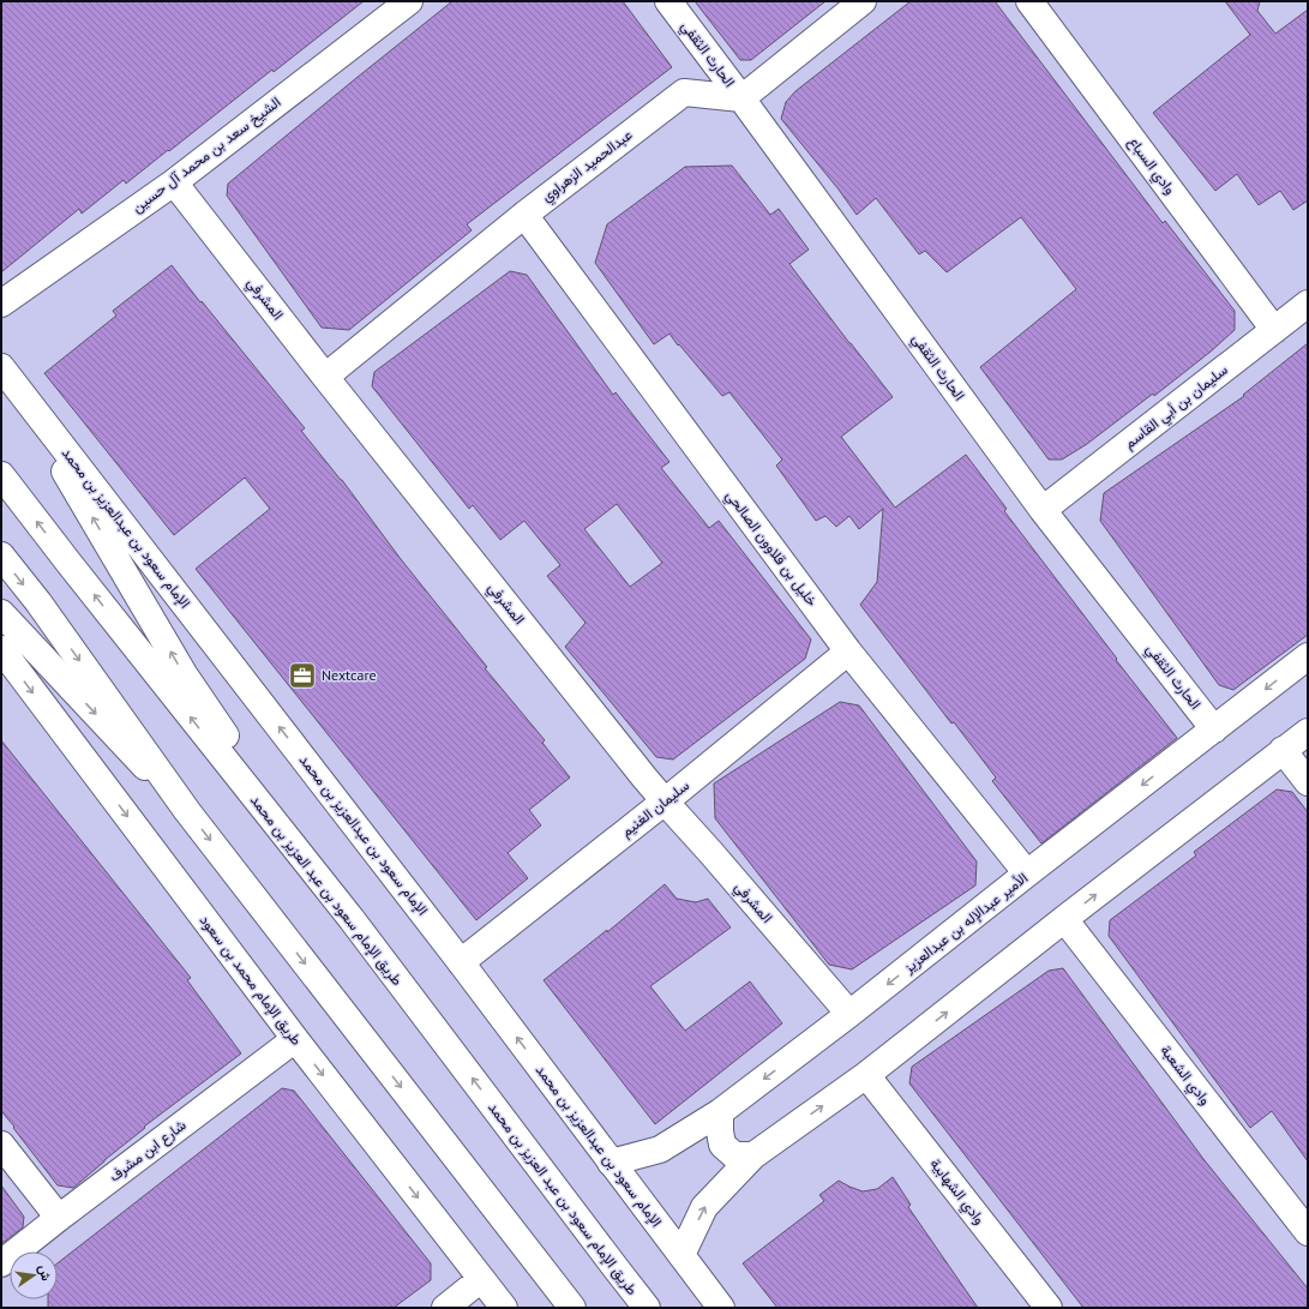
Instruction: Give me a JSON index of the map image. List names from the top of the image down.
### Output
{
  "streets": {
    "street": [
      "الحارث الثقفي",
      "الشيخ سعد بن محمد آل حسين",
      "عبدالحميد الزهراوي",
      "وادي السباع",
      "المشرفي",
      "سليمان بن أبي القاسم",
      "الإمام سعود بن عبدالعزيز بن محمد",
      "خليل بن قلاوون الصالحي",
      "سليمان الغنيم",
      "طريق الإمام سعود بن عبد العزيز بن محمد",
      "الأمير عبدالإله بن عبدالعزيز",
      "طريق الإمام محمد بن سعود",
      "وادي الشعبة",
      "شارع ابن مشرف",
      "وادي الشهابية"
    ]
  },
  "crossings": [
    ["الحارث الثقفي", "عبدالحميد الزهراوي"],
    ["الحارث الثقفي", "سليمان بن أبي القاسم"],
    ["الحارث الثقفي", "الأمير عبدالإله بن عبدالعزيز"],
    ["الشيخ سعد بن محمد آل حسين", "المشرفي"],
    ["عبدالحميد الزهراوي", "المشرفي"],
    ["عبدالحميد الزهراوي", "خليل بن قلاوون الصالحي"],
    ["وادي السباع", "سليمان بن أبي القاسم"],
    ["المشرفي", "سليمان الغنيم"],
    ["المشرفي", "الأمير عبدالإله بن عبدالعزيز"],
    ["الإمام سعود بن عبدالعزيز بن محمد", "سليمان الغنيم"],
    ["الإمام سعود بن عبدالعزيز بن محمد", "الأمير عبدالإله بن عبدالعزيز"],
    ["خليل بن قلاوون الصالحي", "سليمان الغنيم"],
    ["خليل بن قلاوون الصالحي", "الأمير عبدالإله بن عبدالعزيز"],
    ["طريق الإمام محمد بن سعود", "شارع ابن مشرف"]
  ],
  "places": {
    "office": ["Nextcare"]
  },
  "north": "right"
}
